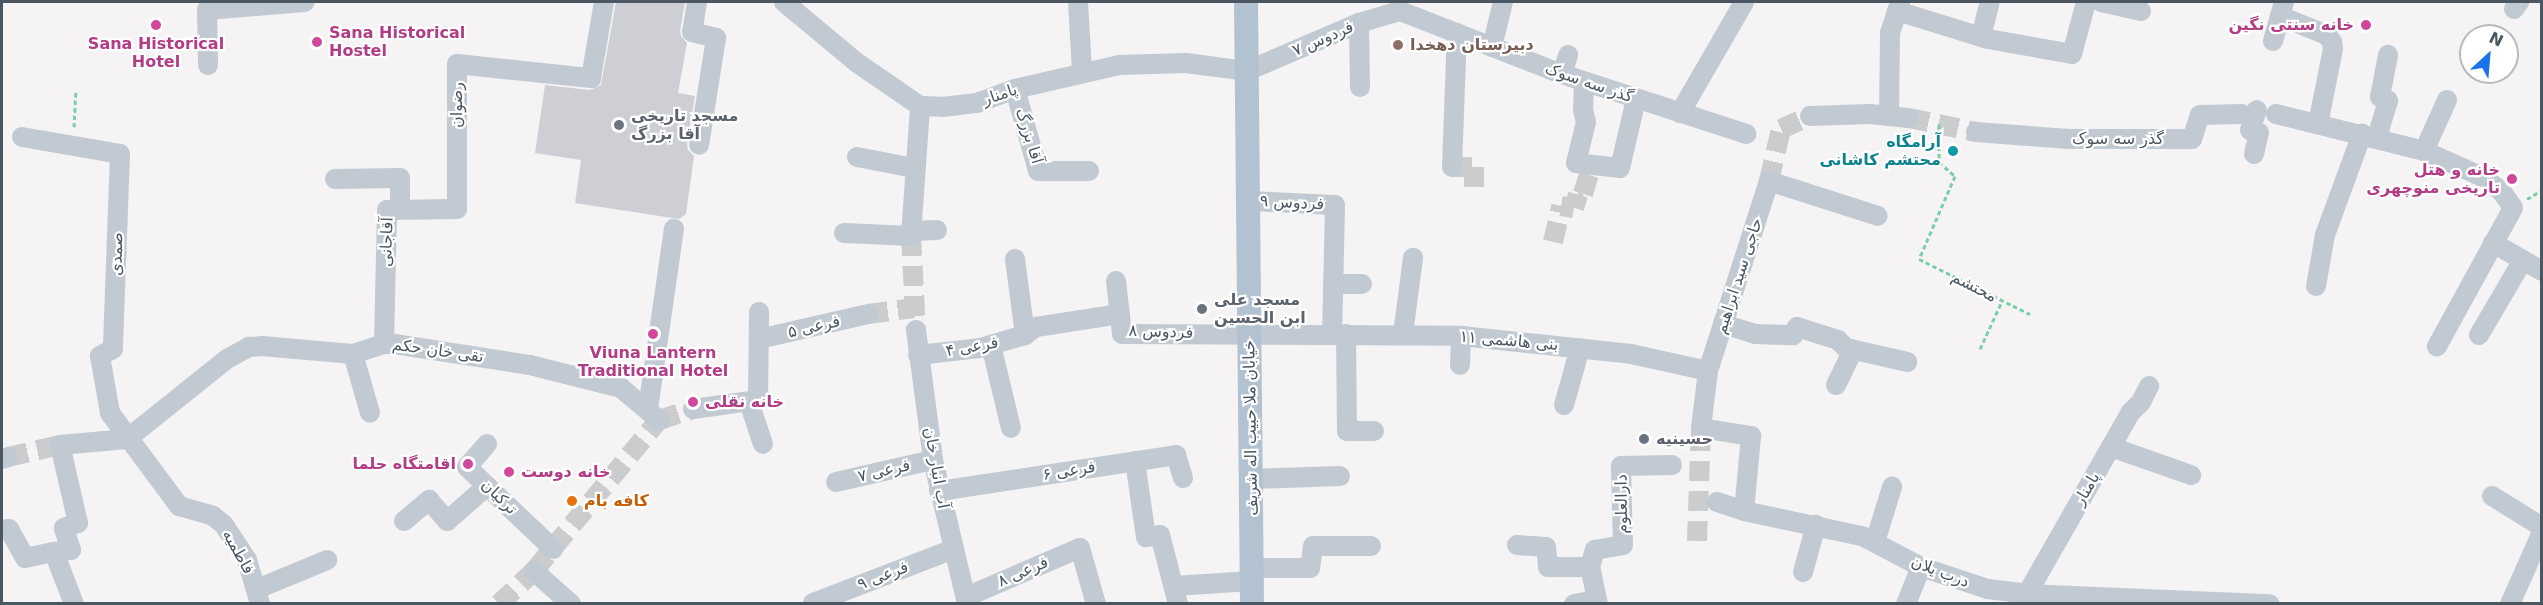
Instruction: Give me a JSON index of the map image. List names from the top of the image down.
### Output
{
  "streets": {
    "main road": ["خیابان ملا حبیب اله شریف"],
    "street": [
      "فردوس ۷",
      "گذر سه سوک",
      "پامنار",
      "رضوان",
      "آقا بزرگ",
      "فردوس ۹",
      "آقاجانی",
      "صمدی",
      "حاجی سید ابراهیم",
      "فرعی ۵",
      "فردوس ۸",
      "بنی هاشمی ۱۱",
      "فرعی ۴",
      "تقی خان حکم",
      "آب انبار خان",
      "فرعی ۷",
      "فرعی ۶",
      "ترکیان",
      "دارالعلوم",
      "فاطمیه",
      "فرعی ۸",
      "درب یلان",
      "فرعی ۹"
    ],
    "path": ["محتشم"]
  },
  "crossings": [
    ["فردوس ۷", "گذر سه سوک"],
    ["فردوس ۷", "پامنار"],
    ["فردوس ۷", "خیابان ملا حبیب اله شریف"],
    ["پامنار", "آقا بزرگ"],
    ["پامنار", "خیابان ملا حبیب اله شریف"],
    ["پامنار", "درب یلان"],
    ["رضوان", "آقاجانی"],
    ["فردوس ۹", "خیابان ملا حبیب اله شریف"],
    ["آقاجانی", "تقی خان حکم"],
    ["صمدی", "تقی خان حکم"],
    ["صمدی", "فاطمیه"],
    ["حاجی سید ابراهیم", "بنی هاشمی ۱۱"],
    ["فردوس ۸", "بنی هاشمی ۱۱"],
    ["فردوس ۸", "فرعی ۴"],
    ["فردوس ۸", "خیابان ملا حبیب اله شریف"],
    ["بنی هاشمی ۱۱", "خیابان ملا حبیب اله شریف"],
    ["فرعی ۴", "آب انبار خان"],
    ["تقی خان حکم", "فاطمیه"],
    ["آب انبار خان", "فرعی ۷"],
    ["آب انبار خان", "فرعی ۶"],
    ["آب انبار خان", "فرعی ۸"],
    ["آب انبار خان", "فرعی ۹"]
  ],
  "places": [
    "Sana Historical Hotel",
    "خانه سنتی نگین",
    "Sana Historical Hostel",
    "دبیرستان دهخدا",
    "مسجد تاریخی آقا بزرگ",
    "آرامگاه محتشم کاشانی",
    "خانه و هتل تاریخی منوچهری",
    "مسجد علی ابن الحسین",
    "Viuna Lantern Traditional Hotel",
    "خانه نقلی",
    "حسینیه",
    "اقامتگاه حلما",
    "خانه دوست",
    "کافه بام"
  ],
  "north": "top right"
}
